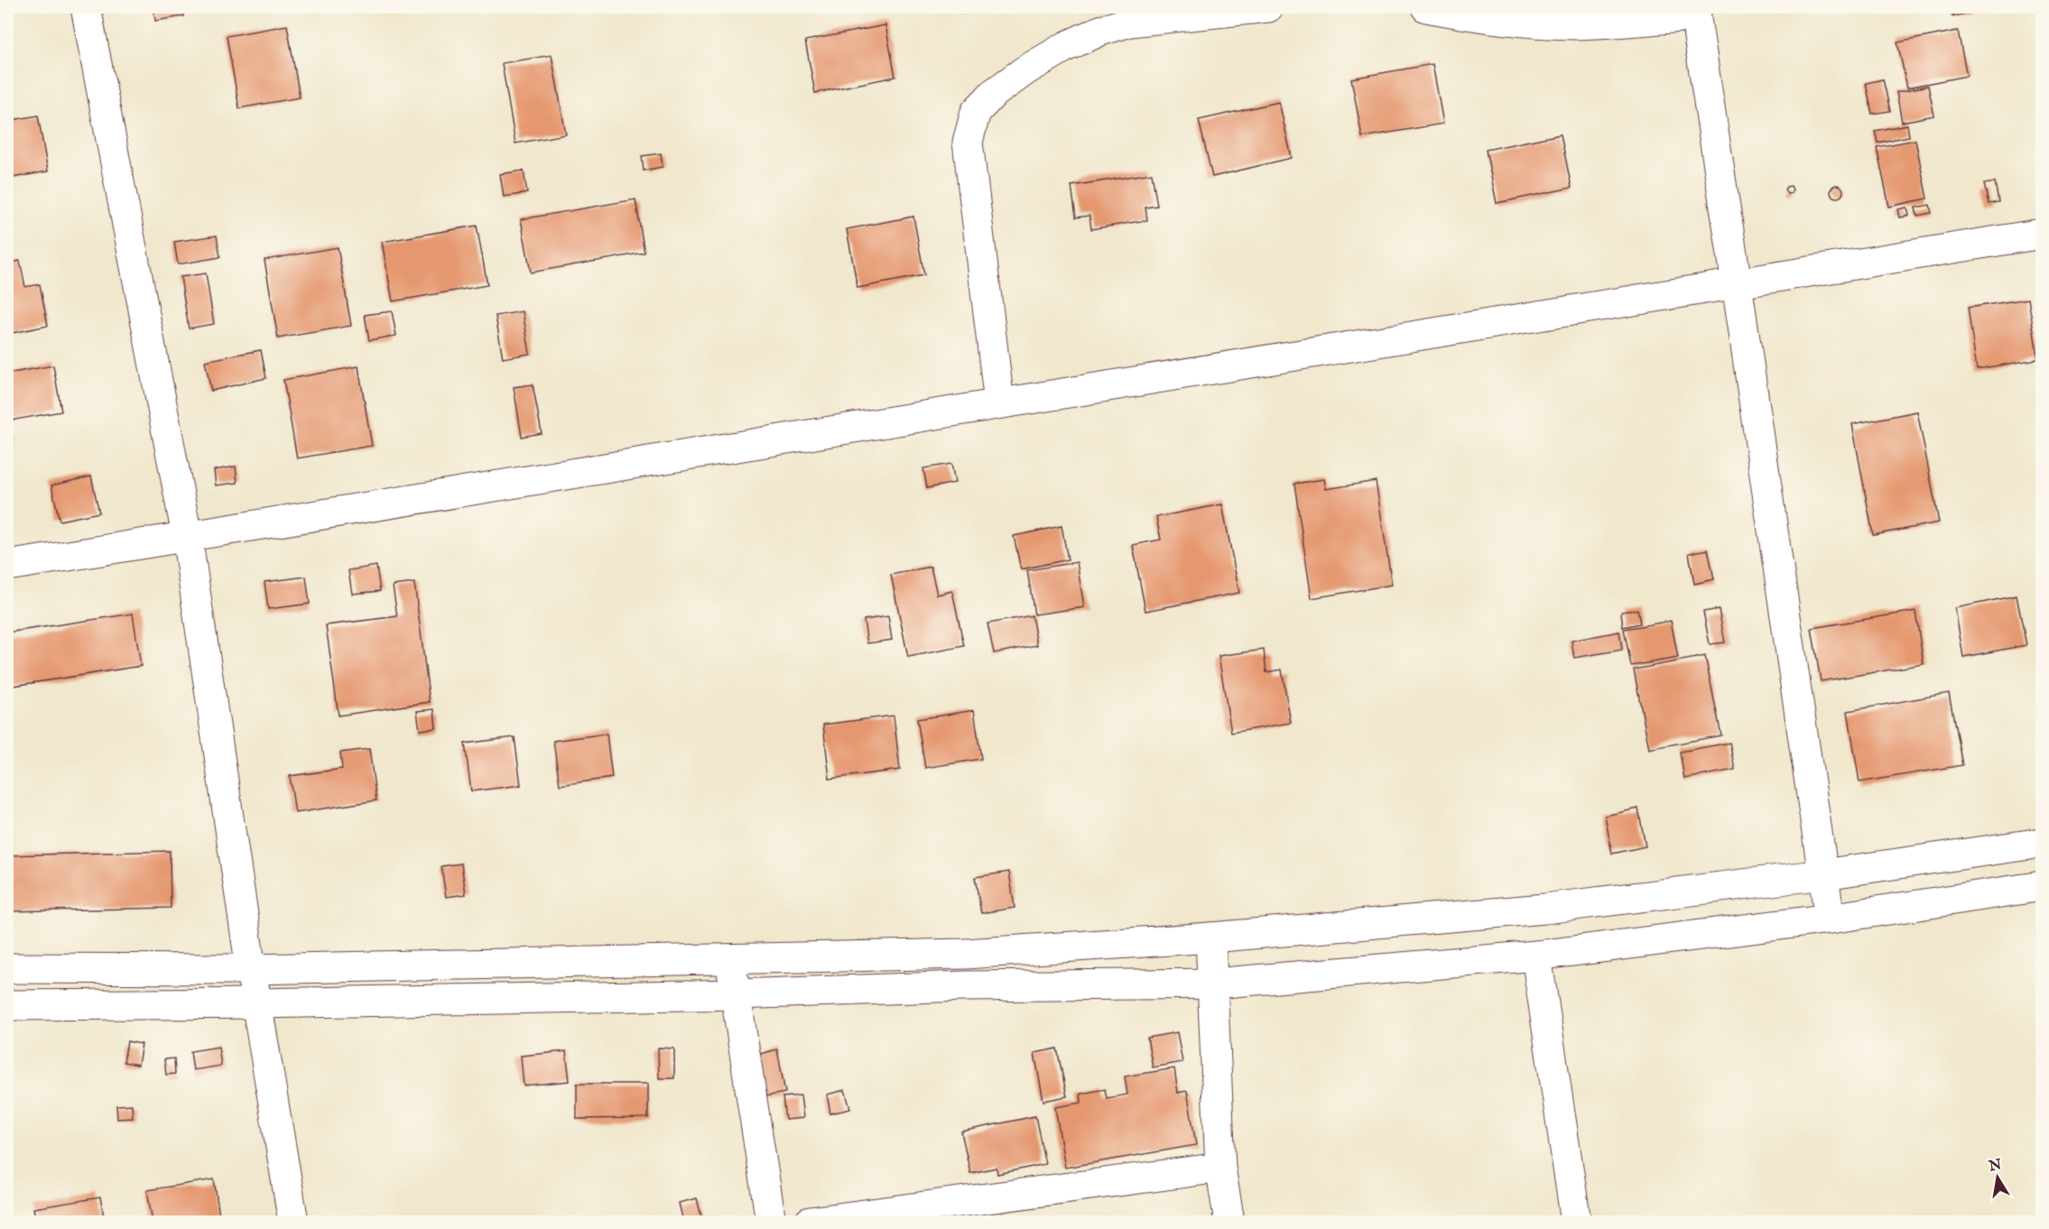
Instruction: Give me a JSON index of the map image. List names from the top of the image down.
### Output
{
  "north": "top"
}
